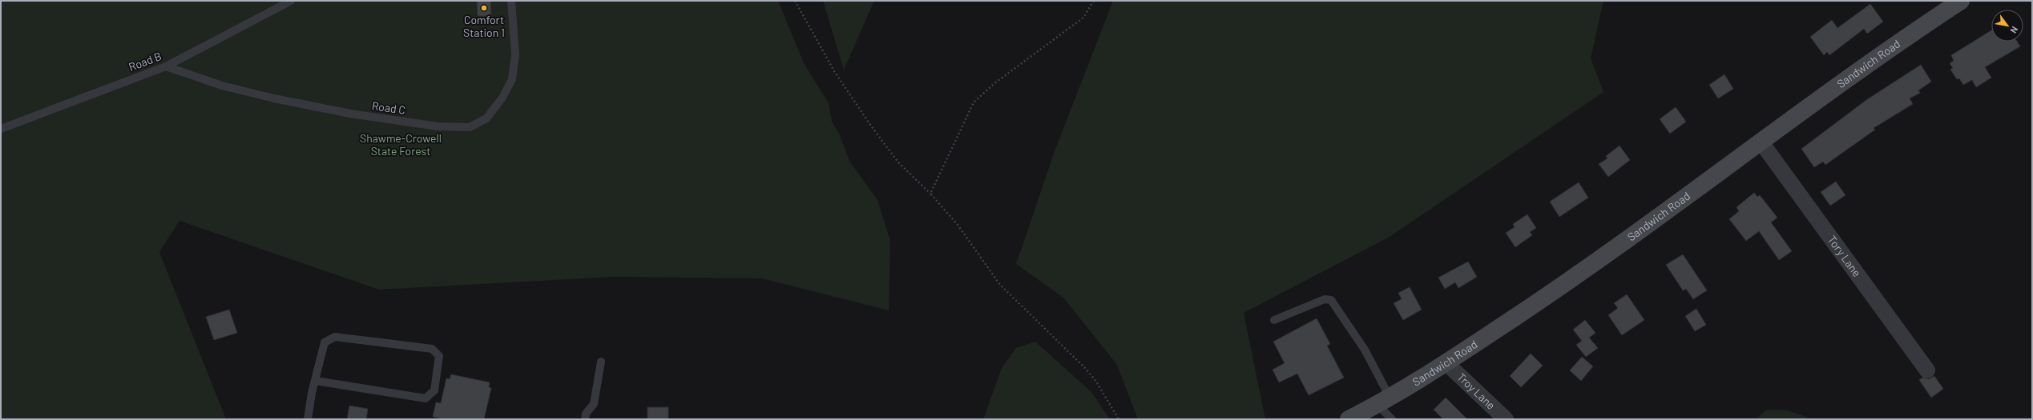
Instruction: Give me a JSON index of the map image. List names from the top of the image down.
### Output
{
  "streets": {
    "main road": ["Sandwich Road"],
    "street": ["Tory Lane", "Troy Lane"],
    "lane": ["Road B", "Road C"]
  },
  "crossings": [
    ["Road B", "Road C"],
    ["Sandwich Road", "Tory Lane"],
    ["Sandwich Road", "Troy Lane"]
  ],
  "parks": ["Shawme-Crowell State Forest"],
  "places": ["Comfort Station 1"],
  "north": "bottom right"
}
